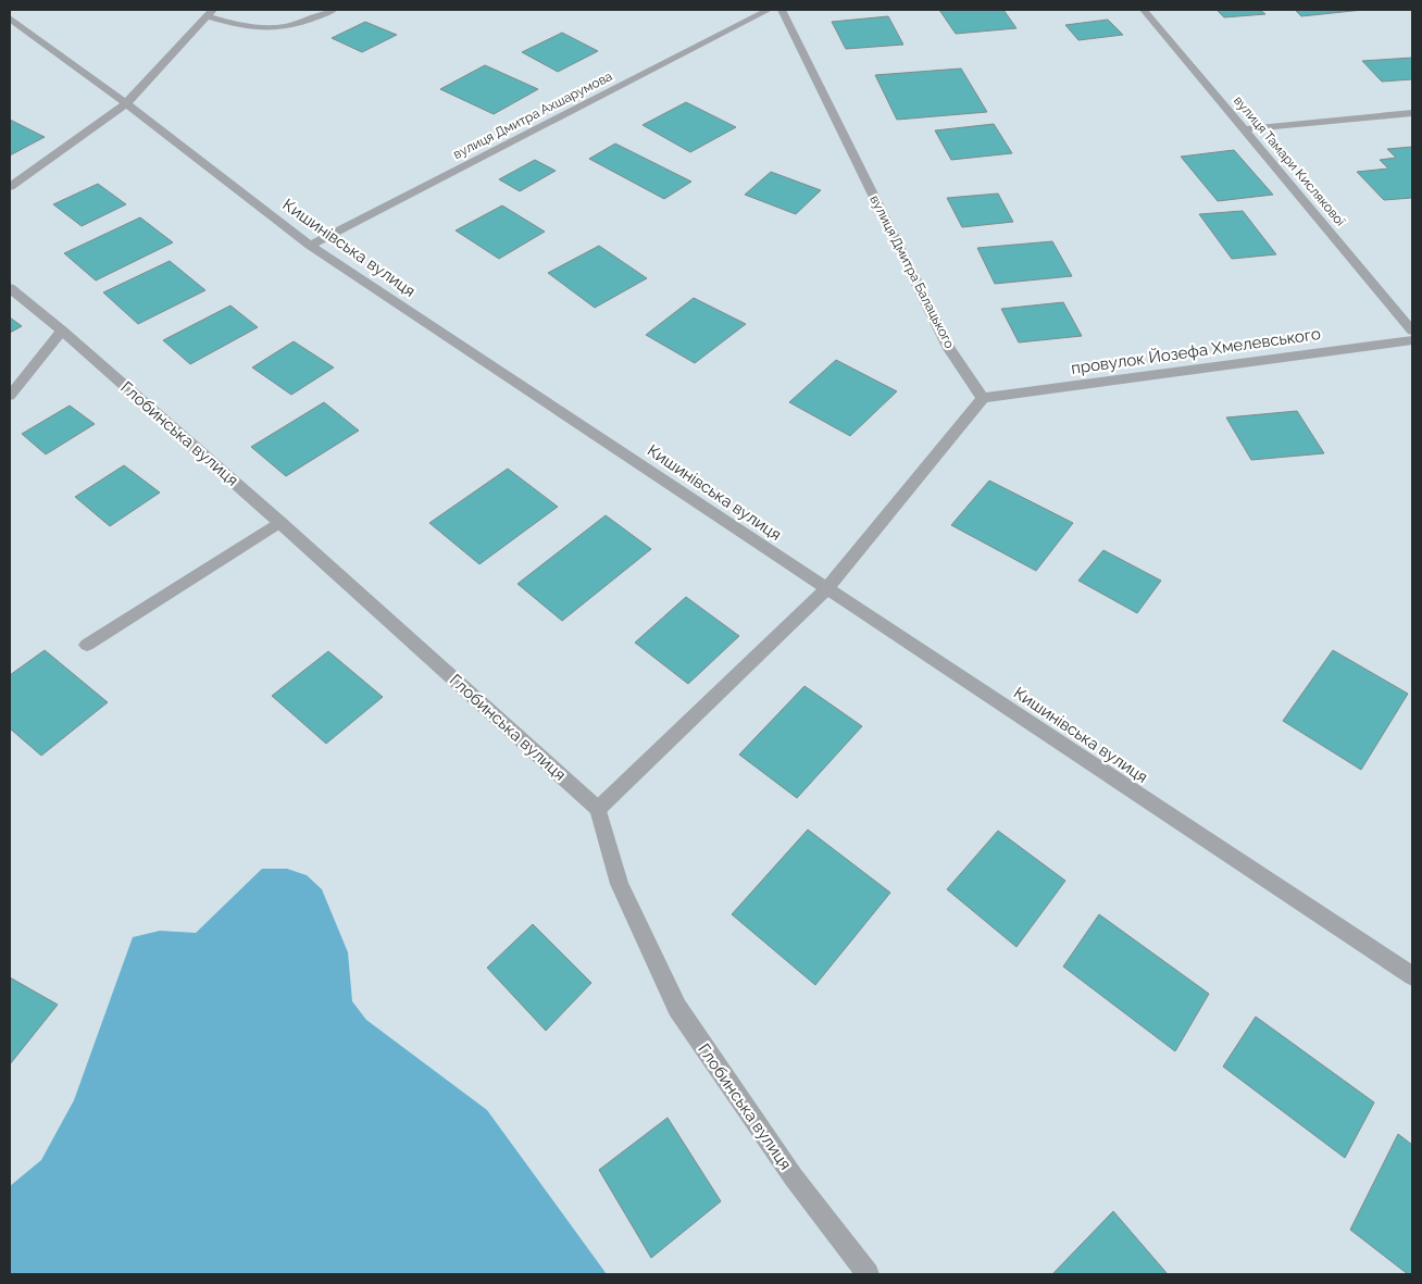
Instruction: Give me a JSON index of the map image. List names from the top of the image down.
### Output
{
  "streets": {
    "street": [
      "вулиця Дмитра Ахшарумова",
      "вулиця Тамари Кислякової",
      "Кишинівська вулиця",
      "вулиця Дмитра Балацького",
      "провулок Йозефа Хмелевського",
      "Глобинська вулиця"
    ]
  },
  "crossings": [
    ["вулиця Дмитра Ахшарумова", "Кишинівська вулиця"],
    ["вулиця Дмитра Балацького", "провулок Йозефа Хмелевського"]
  ]
}
